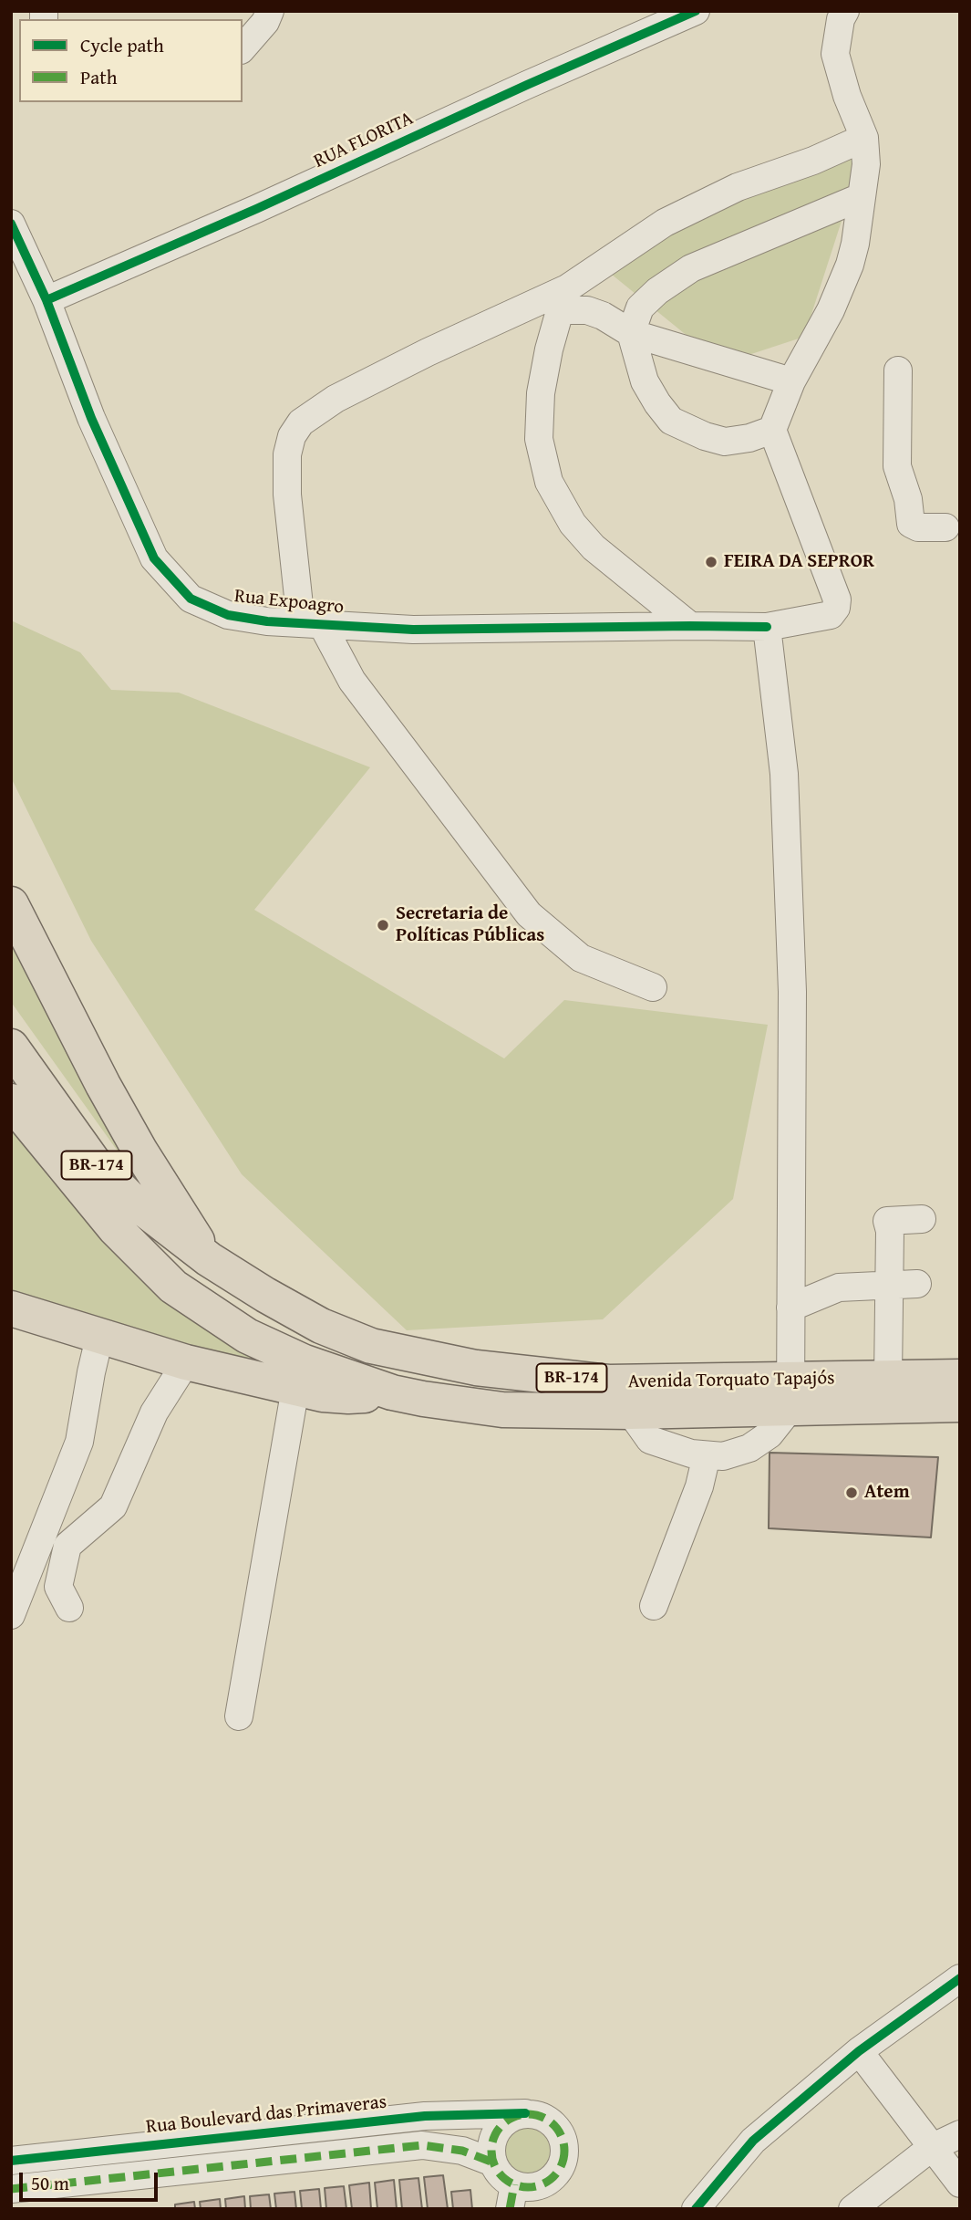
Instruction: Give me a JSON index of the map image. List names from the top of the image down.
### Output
{
  "streets": {
    "highway": ["BR-174", "Avenida Torquato Tapajós"],
    "street": ["RUA FLORITA", "Rua Expoagro", "Rua Boulevard das Primaveras"]
  },
  "crossings": [
    ["RUA FLORITA", "Rua Expoagro"]
  ],
  "places": ["FEIRA DA SEPROR", "Secretaria de Políticas Públicas", "Atem"],
  "legend": ["Cycle path", "Path"],
  "scale_bar": "50 m"
}
